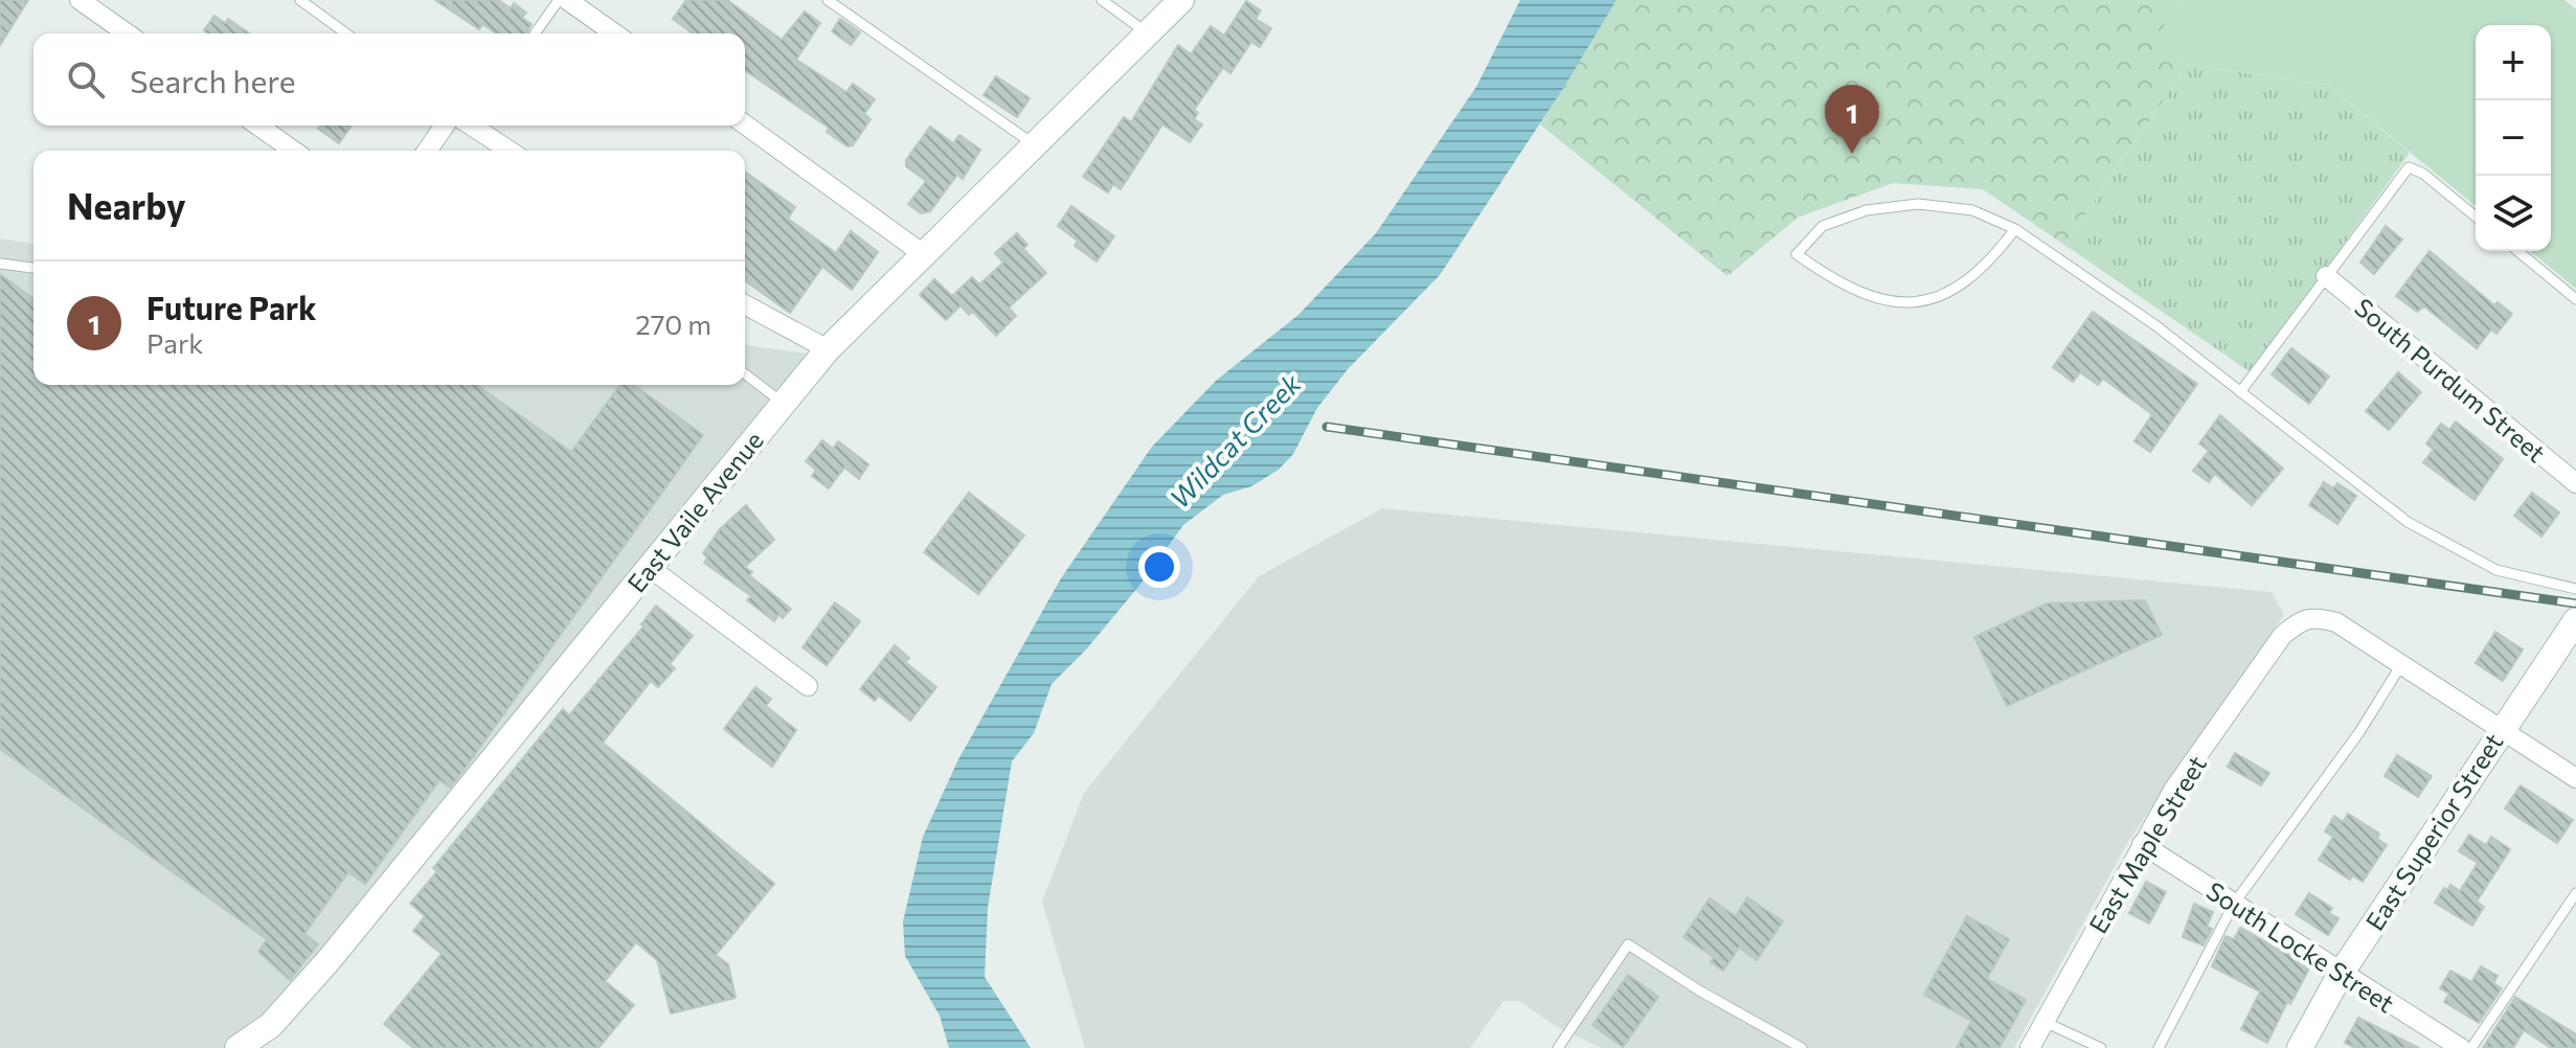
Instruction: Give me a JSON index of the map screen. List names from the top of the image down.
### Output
{
  "streets": {
    "street": [
      "South Purdum Street",
      "East Vaile Avenue",
      "East Superior Street",
      "East Maple Street",
      "South Locke Street"
    ]
  },
  "crossings": [
    ["East Superior Street", "South Locke Street"],
    ["East Maple Street", "South Locke Street"]
  ],
  "water": ["Wildcat Creek"],
  "page": {
    "map_buttons": ["+", "−"],
    "search": "Search here",
    "pins": "1",
    "heading": "Nearby",
    "list": [
      {
        "mark": "1",
        "name": "Future Park",
        "note": "Park",
        "value": "270 m"
      }
    ]
  }
}
